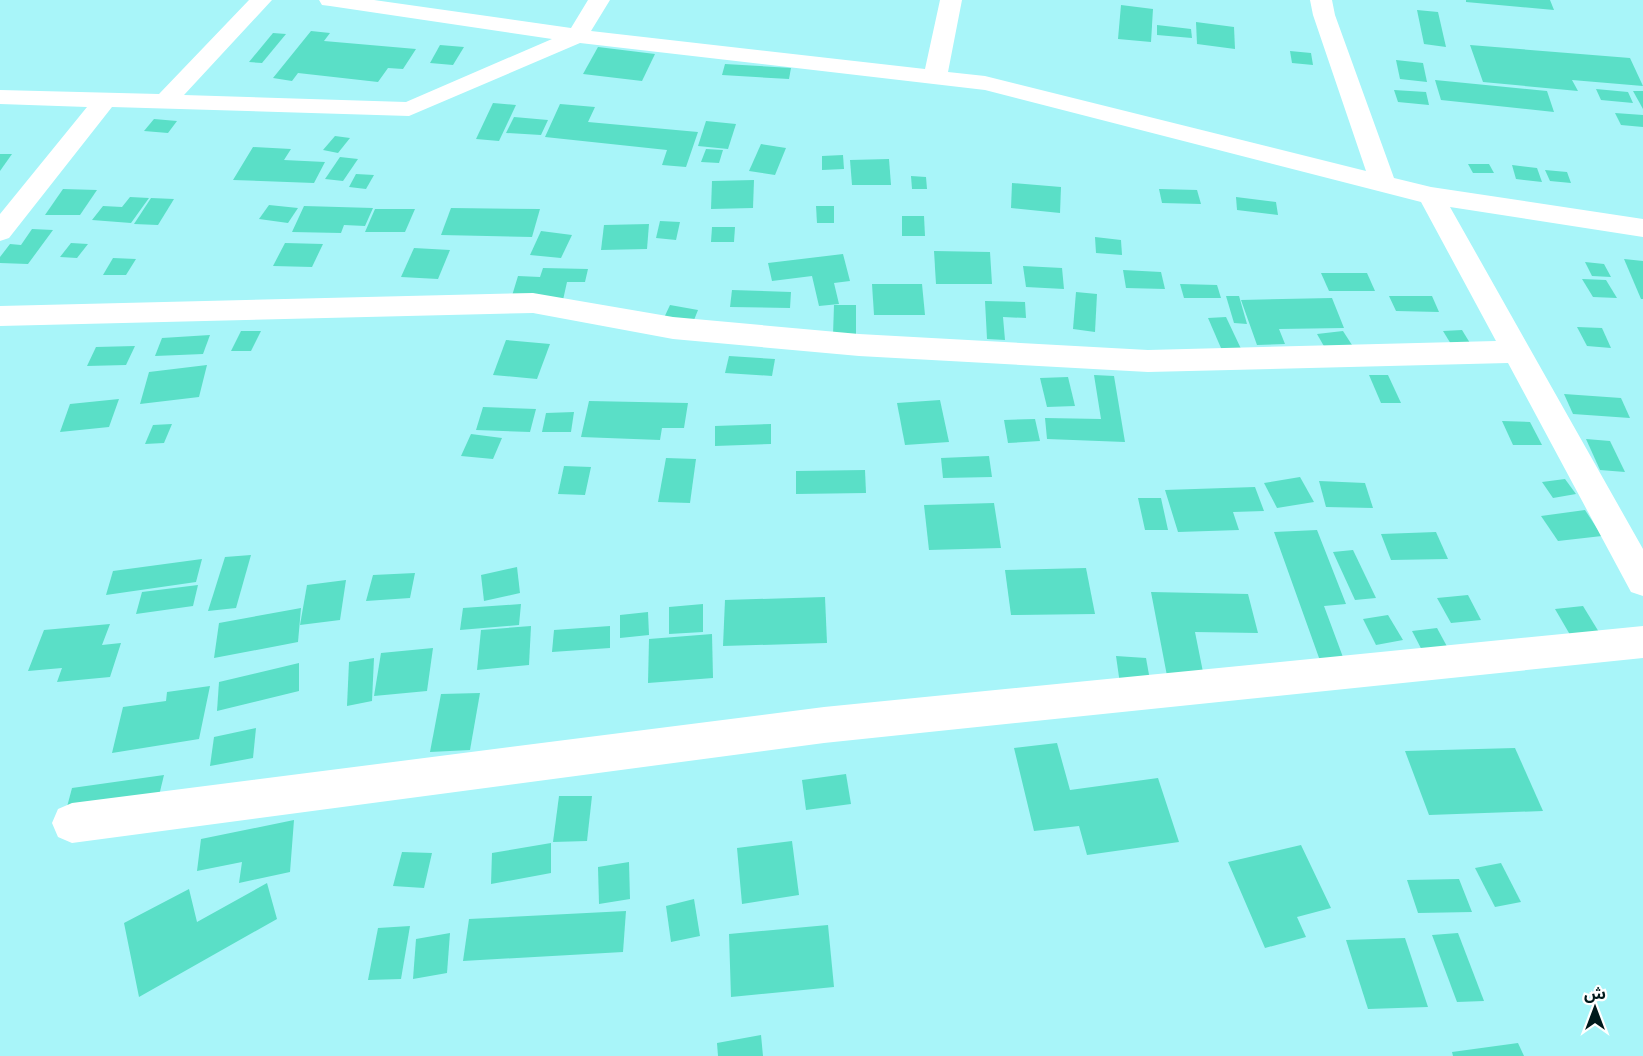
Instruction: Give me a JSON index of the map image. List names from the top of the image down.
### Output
{
  "north": "top"
}
